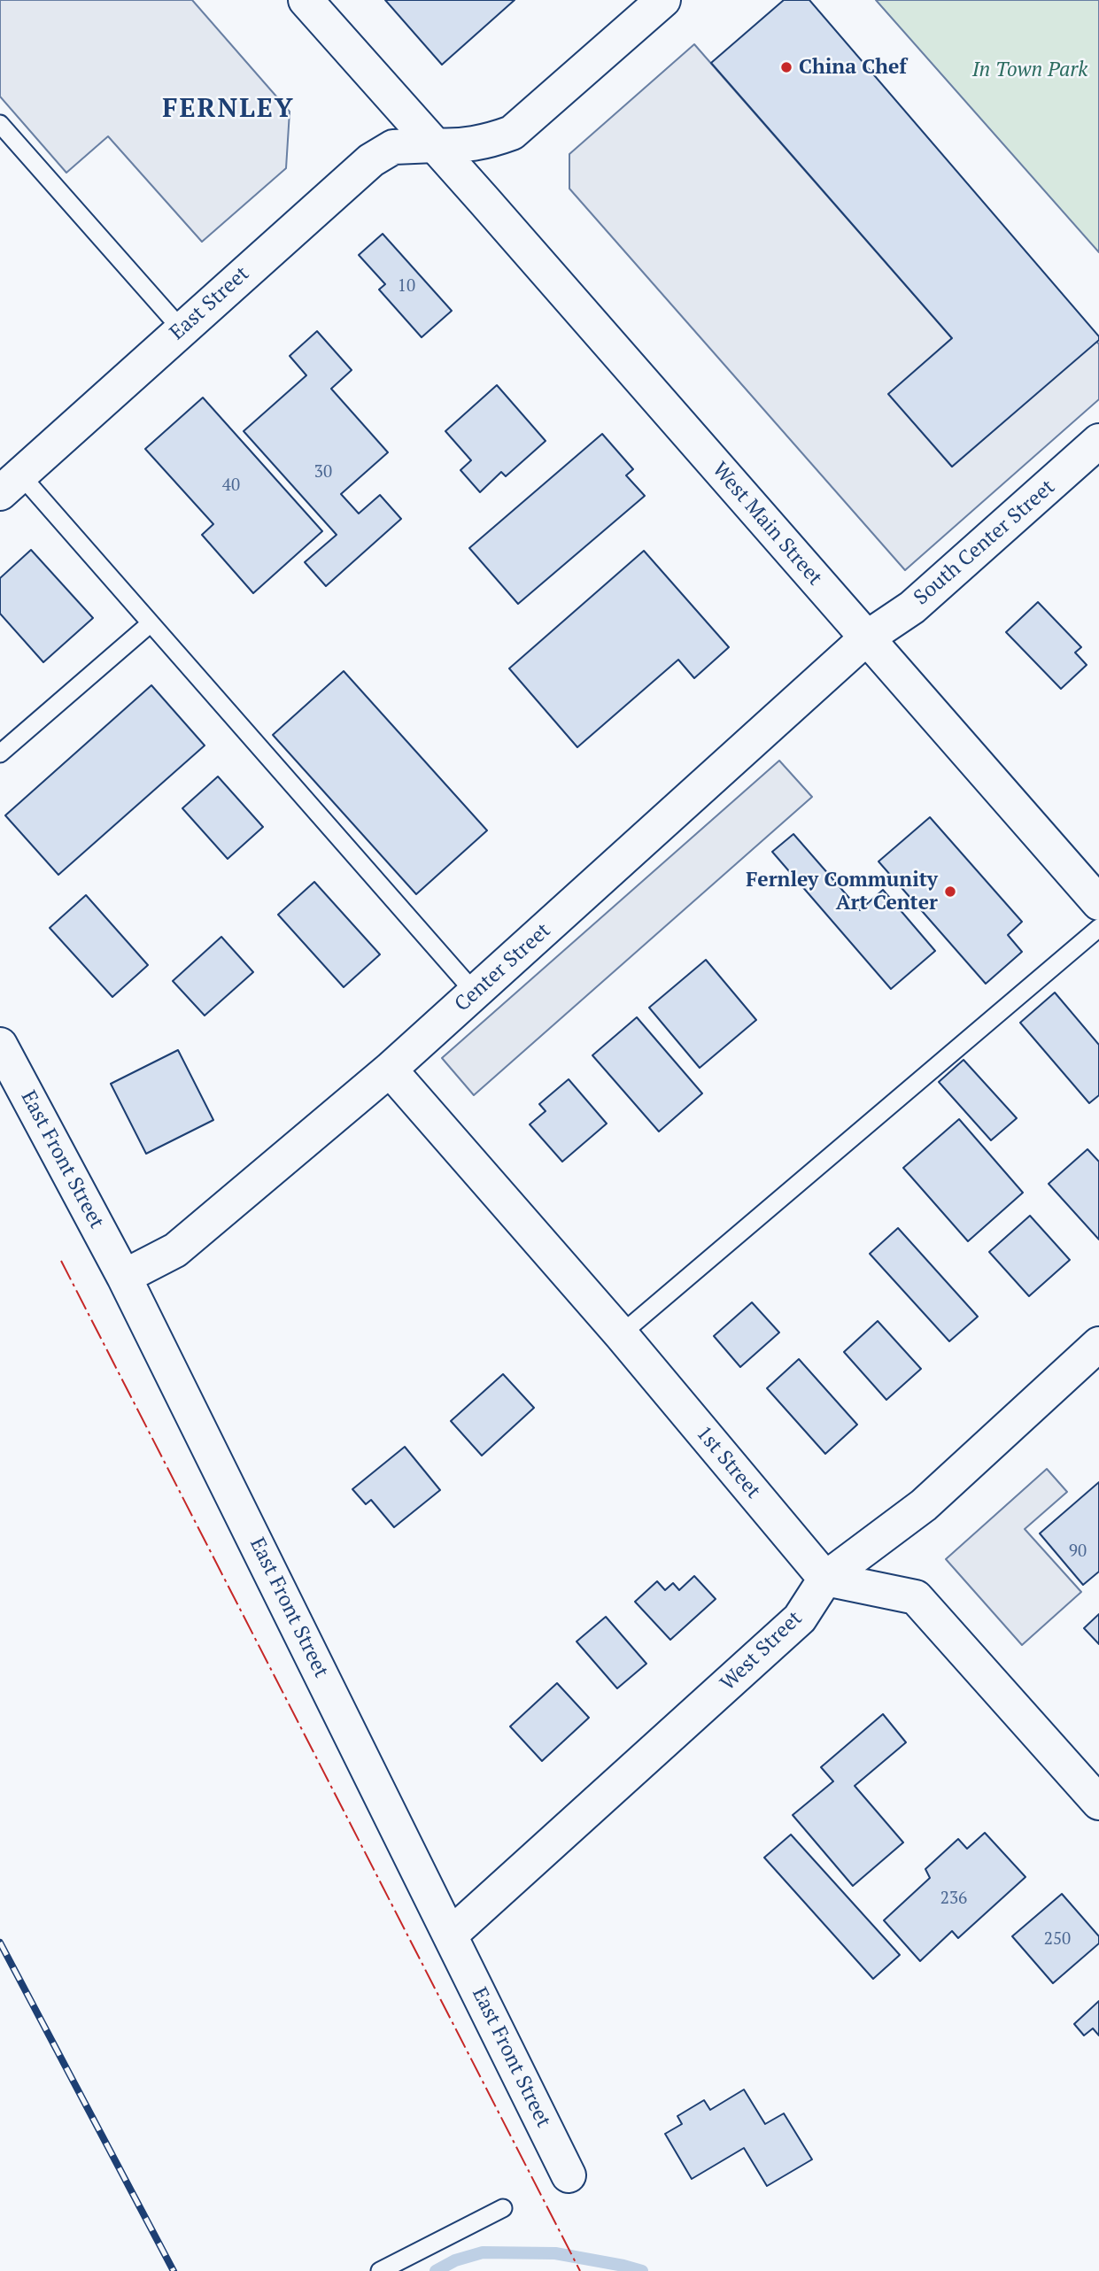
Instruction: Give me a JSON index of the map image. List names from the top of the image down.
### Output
{
  "streets": {
    "street": [
      "East Street",
      "West Main Street",
      "South Center Street",
      "Center Street",
      "East Front Street",
      "1st Street",
      "West Street"
    ]
  },
  "crossings": [
    ["East Street", "West Main Street"],
    ["West Main Street", "South Center Street"],
    ["West Main Street", "Center Street"],
    ["South Center Street", "Center Street"],
    ["Center Street", "East Front Street"],
    ["Center Street", "1st Street"],
    ["East Front Street", "West Street"],
    ["1st Street", "West Street"]
  ],
  "districts": ["FERNLEY"],
  "parks": ["In Town Park"],
  "places": ["China Chef", "Fernley Community Art Center"],
  "house_numbers": [
    "10",
    "30",
    "40",
    "90",
    "236",
    "250"
  ]
}
